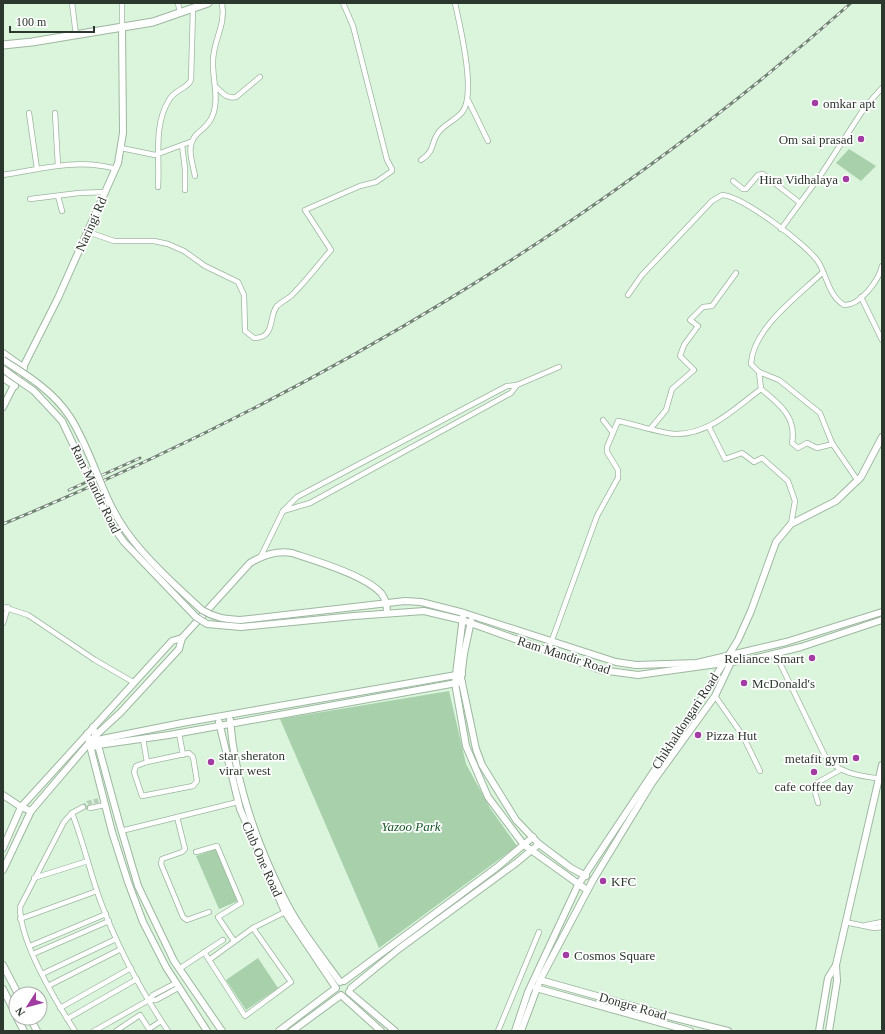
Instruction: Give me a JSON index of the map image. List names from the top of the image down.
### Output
{
  "streets": {
    "street": [
      "Naringi Rd",
      "Ram Mandir Road",
      "Chikhaldongari Road",
      "Club One Road",
      "Dongre Road"
    ]
  },
  "crossings": [
    ["Ram Mandir Road", "Chikhaldongari Road"],
    ["Chikhaldongari Road", "Dongre Road"]
  ],
  "parks": ["Yazoo Park"],
  "places": [
    "omkar apt",
    "Om sai prasad",
    "Hira Vidhalaya",
    "Reliance Smart",
    "McDonald's",
    "Pizza Hut",
    "metafit gym",
    "star sheraton virar west",
    "cafe coffee day",
    "KFC",
    "Cosmos Square"
  ],
  "scale_bar": "100 m",
  "north": "bottom left"
}
